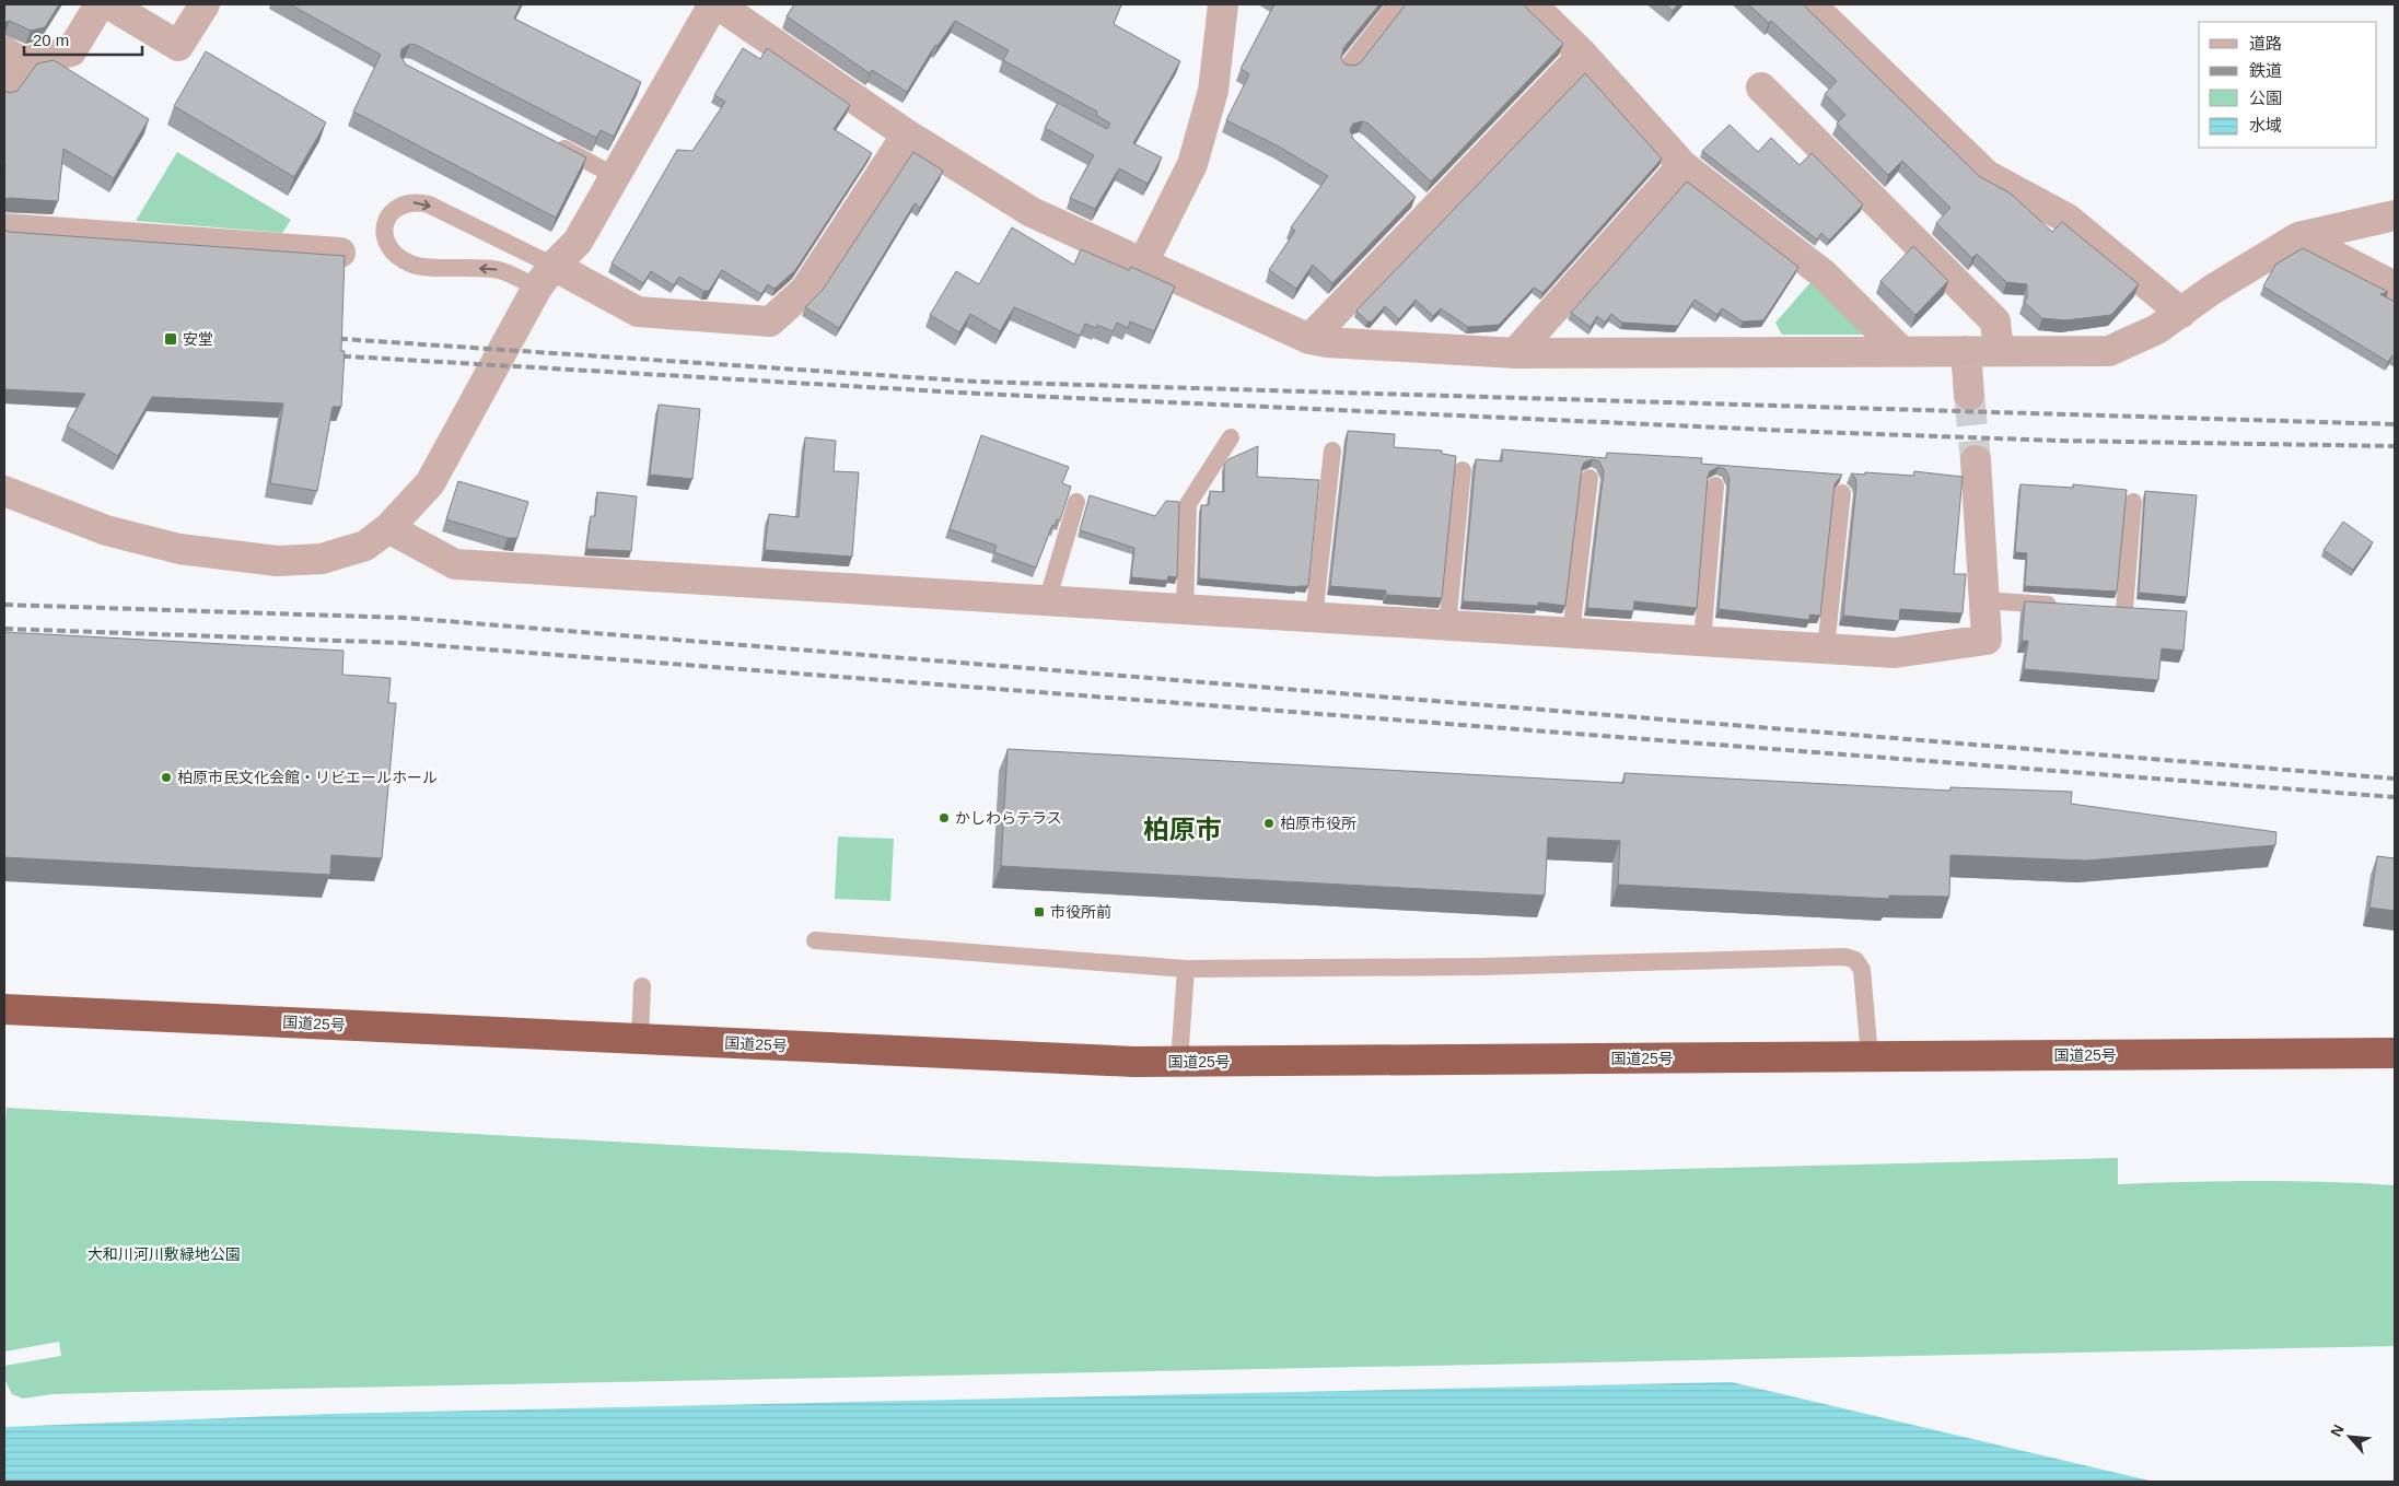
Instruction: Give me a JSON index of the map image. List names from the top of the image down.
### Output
{
  "streets": {
    "highway": ["国道25号"]
  },
  "districts": ["柏原市"],
  "parks": ["大和川河川敷緑地公園"],
  "places": {
    "transit": ["安堂", "市役所前"],
    "other": ["柏原市民文化会館・リビエールホール", "かしわらテラス", "柏原市役所"]
  },
  "legend": [
    "道路",
    "鉄道",
    "公園",
    "水域"
  ],
  "scale_bar": "20 m",
  "north": "top left"
}
